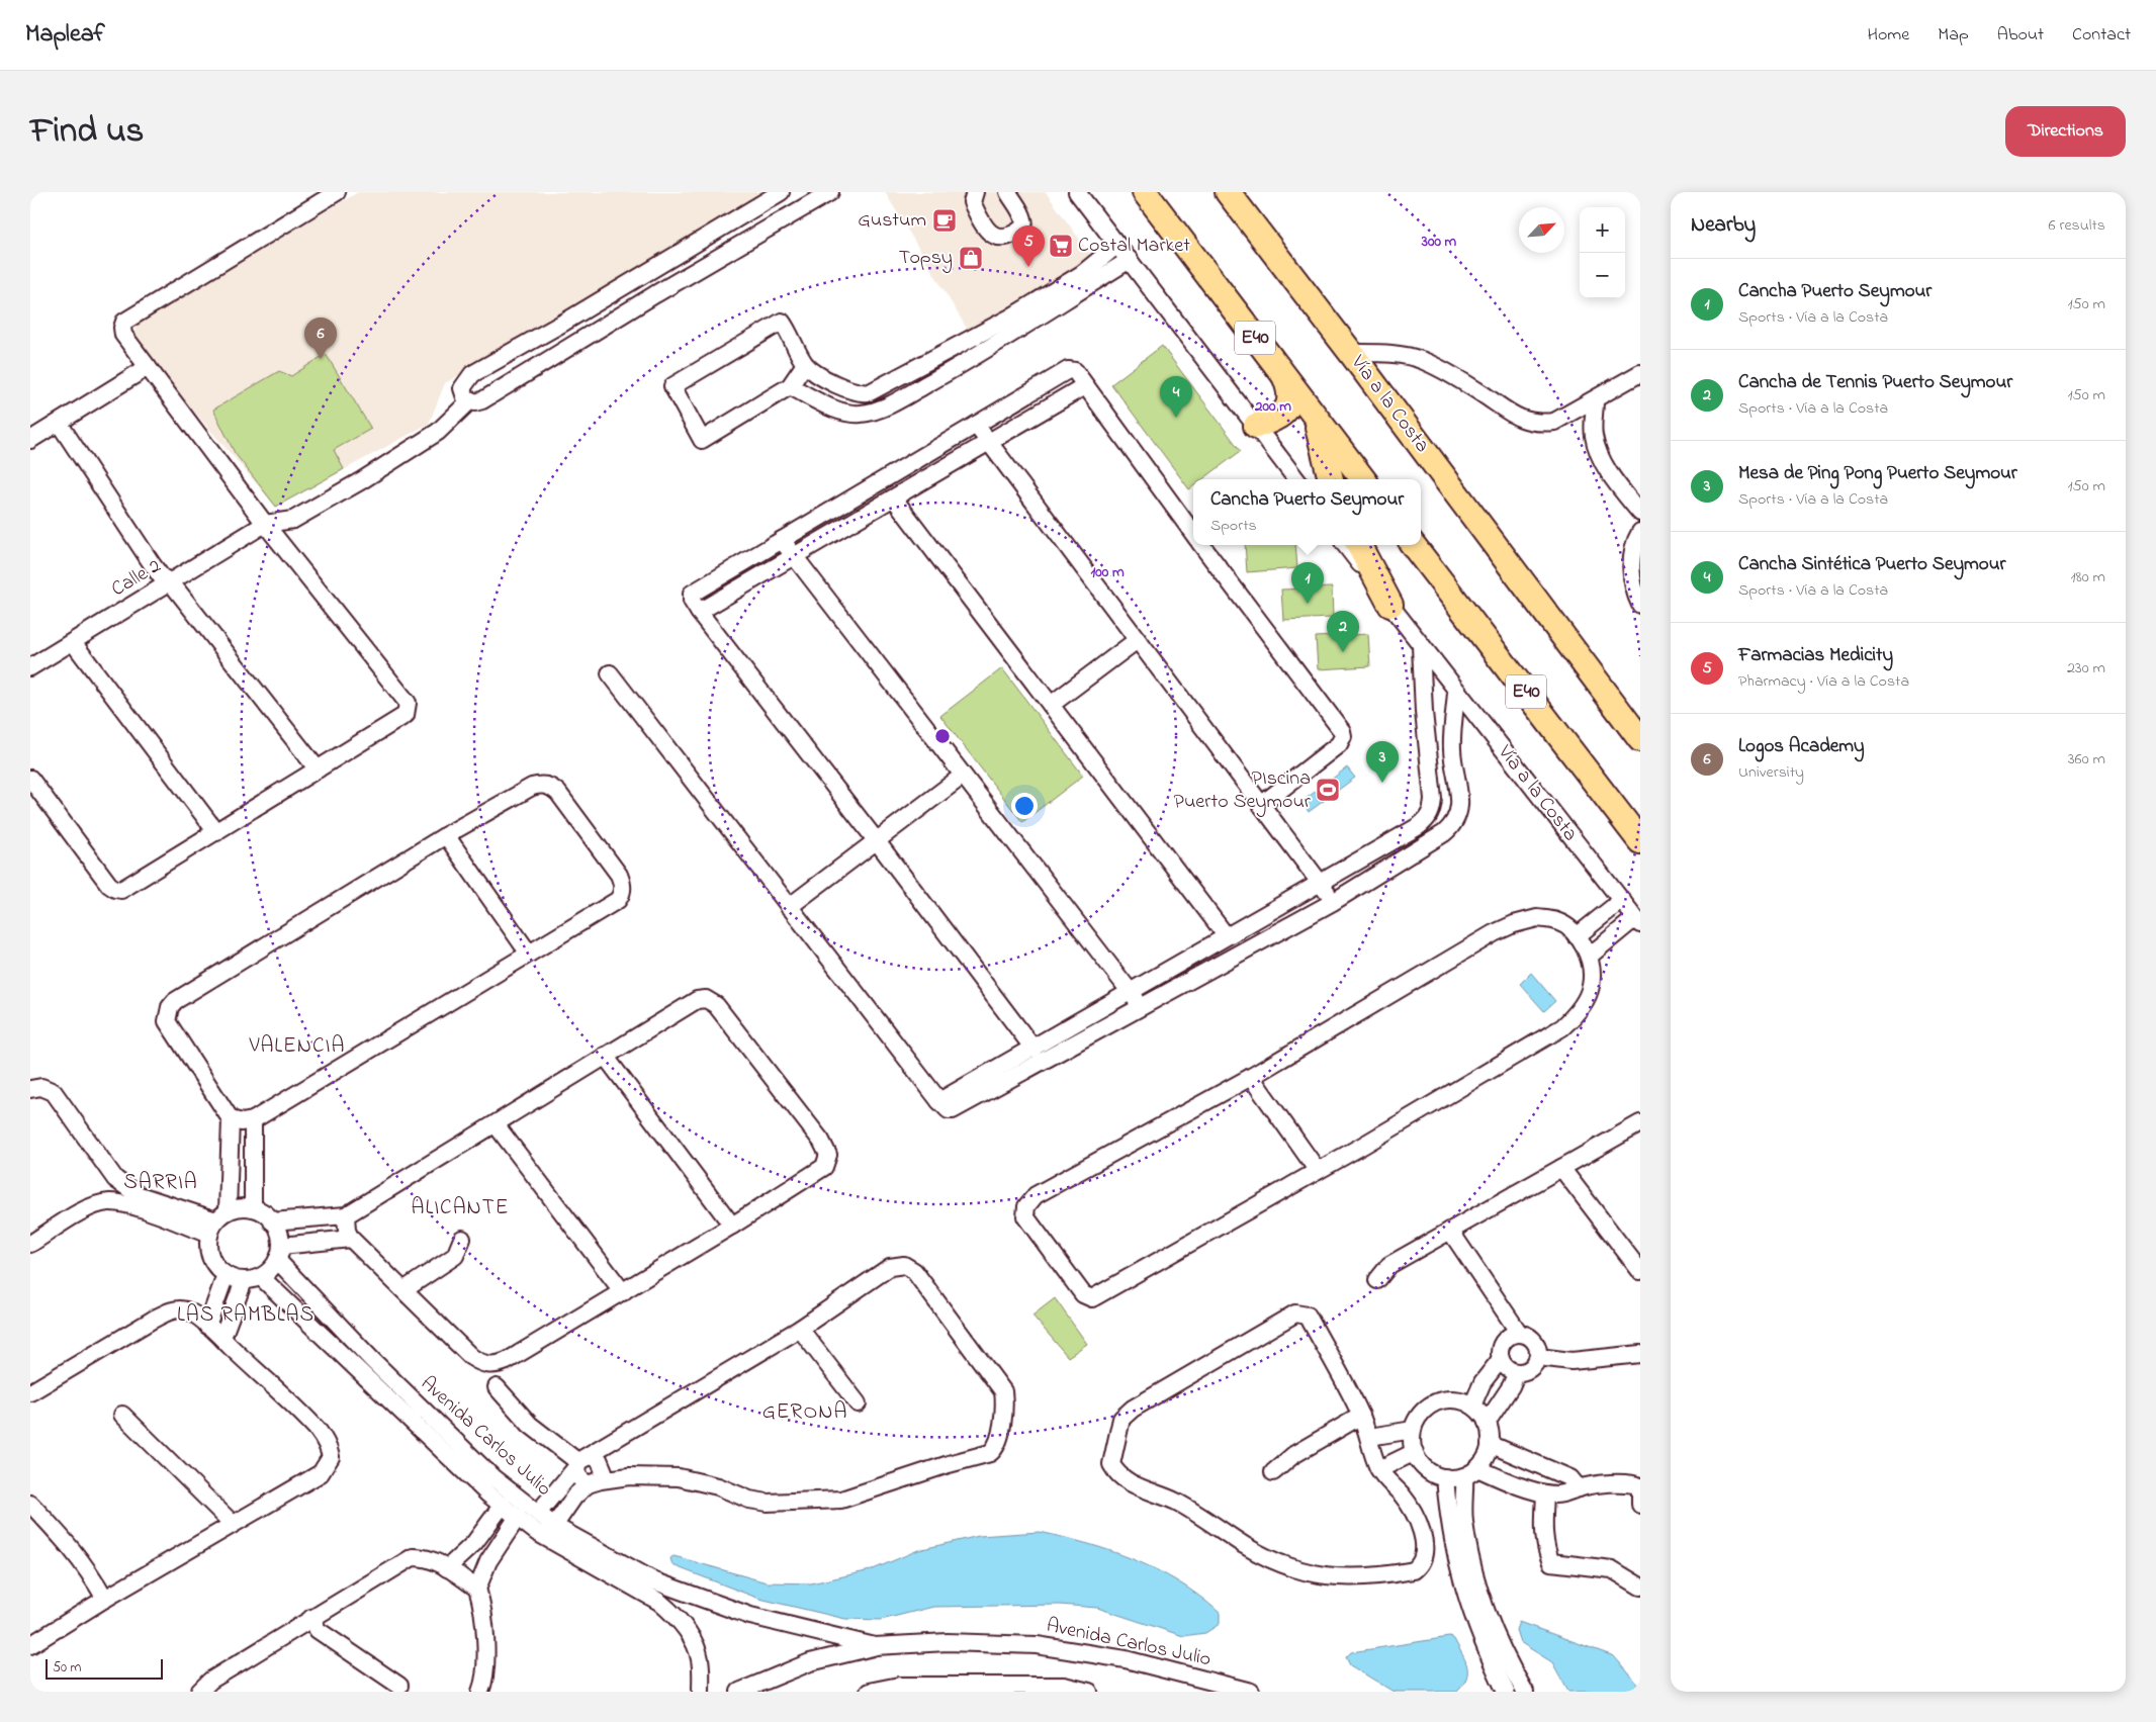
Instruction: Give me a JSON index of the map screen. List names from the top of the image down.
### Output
{
  "streets": {
    "highway": ["E40", "Vía a la Costa"],
    "street": ["Calle 2", "Avenida Carlos Julio"]
  },
  "districts": [
    "VALENCIA",
    "SARRIA",
    "ALICANTE",
    "LAS RAMBLAS",
    "GERONA"
  ],
  "places": {
    "cafe": ["Gustum"],
    "supermarket": ["Costal Market"],
    "shop": ["Topsy"],
    "sports": ["PIscina Puerto Seymour"]
  },
  "scale_bar": "50 m",
  "north": "top right",
  "page": {
    "header": "Mapleaf",
    "nav": [
      "Home",
      "Map",
      "About",
      "Contact"
    ],
    "title": "Find us",
    "buttons": "Directions",
    "heading": ["Nearby", "6 results"],
    "map_buttons": ["+", "−"],
    "pins": [
      "5",
      "6",
      "4",
      "1",
      "2",
      "3"
    ],
    "list": [
      {
        "mark": "1",
        "name": "Cancha Puerto Seymour",
        "note": "Sports · Vía a la Costa",
        "value": "150 m"
      },
      {
        "mark": "2",
        "name": "Cancha de Tennis Puerto Seymour",
        "note": "Sports · Vía a la Costa",
        "value": "150 m"
      },
      {
        "mark": "3",
        "name": "Mesa de Ping Pong Puerto Seymour",
        "note": "Sports · Vía a la Costa",
        "value": "150 m"
      },
      {
        "mark": "4",
        "name": "Cancha Sintética Puerto Seymour",
        "note": "Sports · Vía a la Costa",
        "value": "180 m"
      },
      {
        "mark": "5",
        "name": "Farmacias Medicity",
        "note": "Pharmacy · Vía a la Costa",
        "value": "230 m"
      },
      {
        "mark": "6",
        "name": "Logos Academy",
        "note": "University",
        "value": "360 m"
      }
    ],
    "popup": ["Cancha Puerto Seymour", "Sports"],
    "scale": "50 m"
  },
  "rings": ["300 m", "200 m", "100 m"]
}
